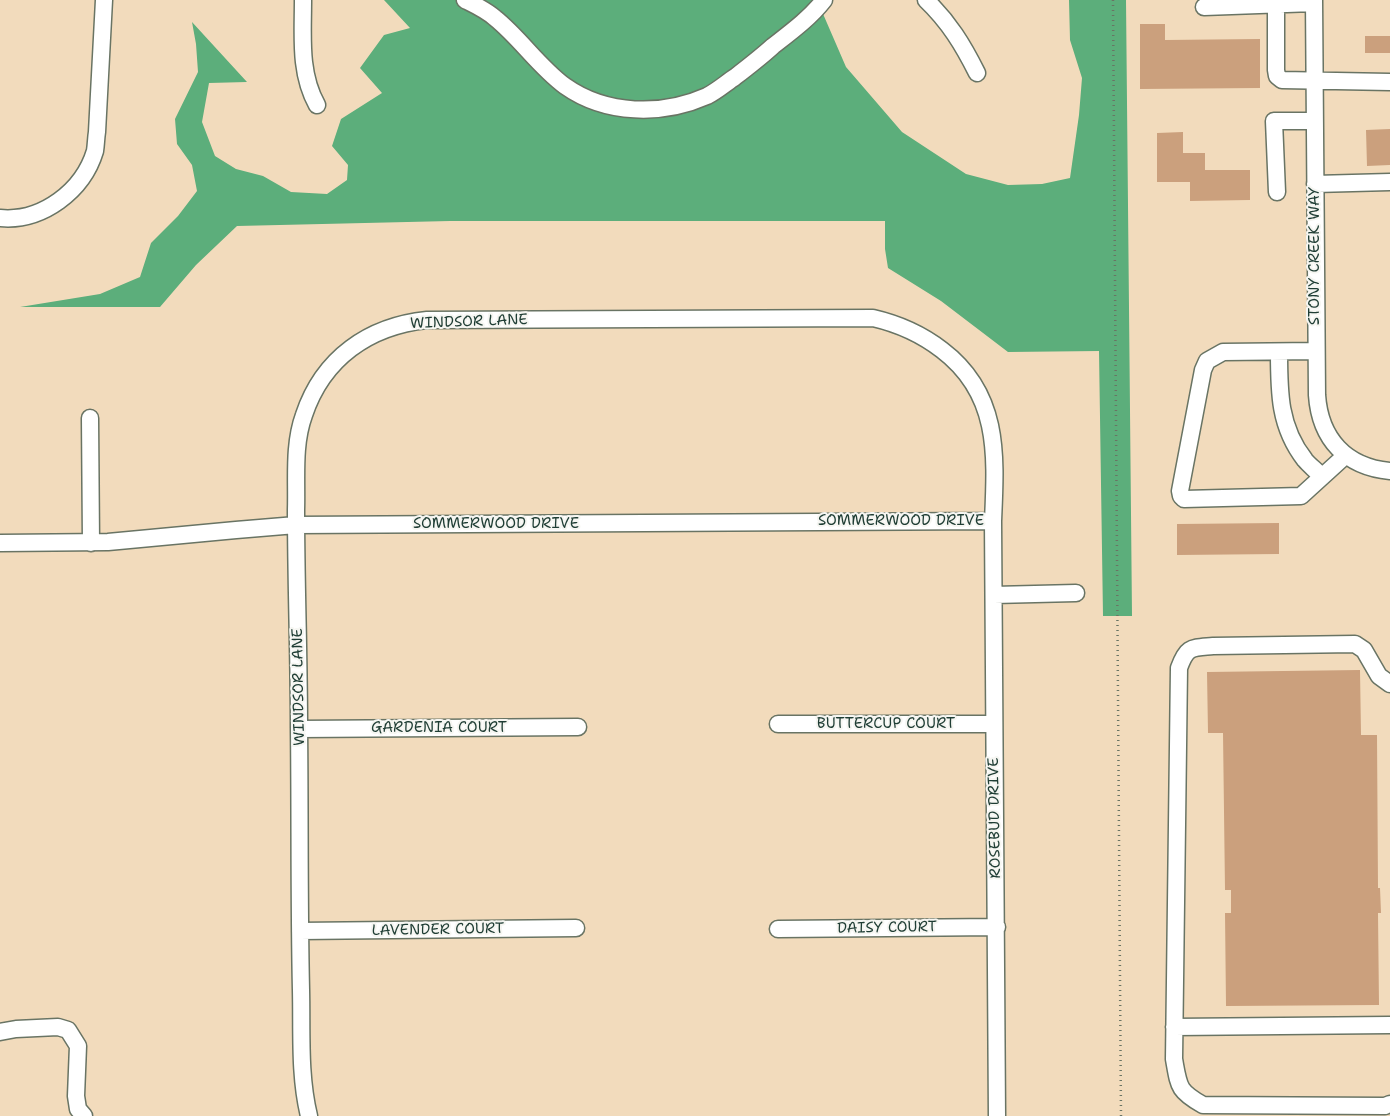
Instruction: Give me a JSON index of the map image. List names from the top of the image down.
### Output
{
  "streets": {
    "street": [
      "STONY CREEK WAY",
      "WINDSOR LANE",
      "SOMMERWOOD DRIVE",
      "BUTTERCUP COURT",
      "GARDENIA COURT",
      "ROSEBUD DRIVE",
      "DAISY COURT",
      "LAVENDER COURT"
    ]
  },
  "crossings": [
    ["WINDSOR LANE", "SOMMERWOOD DRIVE"],
    ["WINDSOR LANE", "GARDENIA COURT"],
    ["WINDSOR LANE", "ROSEBUD DRIVE"],
    ["WINDSOR LANE", "LAVENDER COURT"],
    ["SOMMERWOOD DRIVE", "ROSEBUD DRIVE"],
    ["BUTTERCUP COURT", "ROSEBUD DRIVE"],
    ["ROSEBUD DRIVE", "DAISY COURT"]
  ]
}
